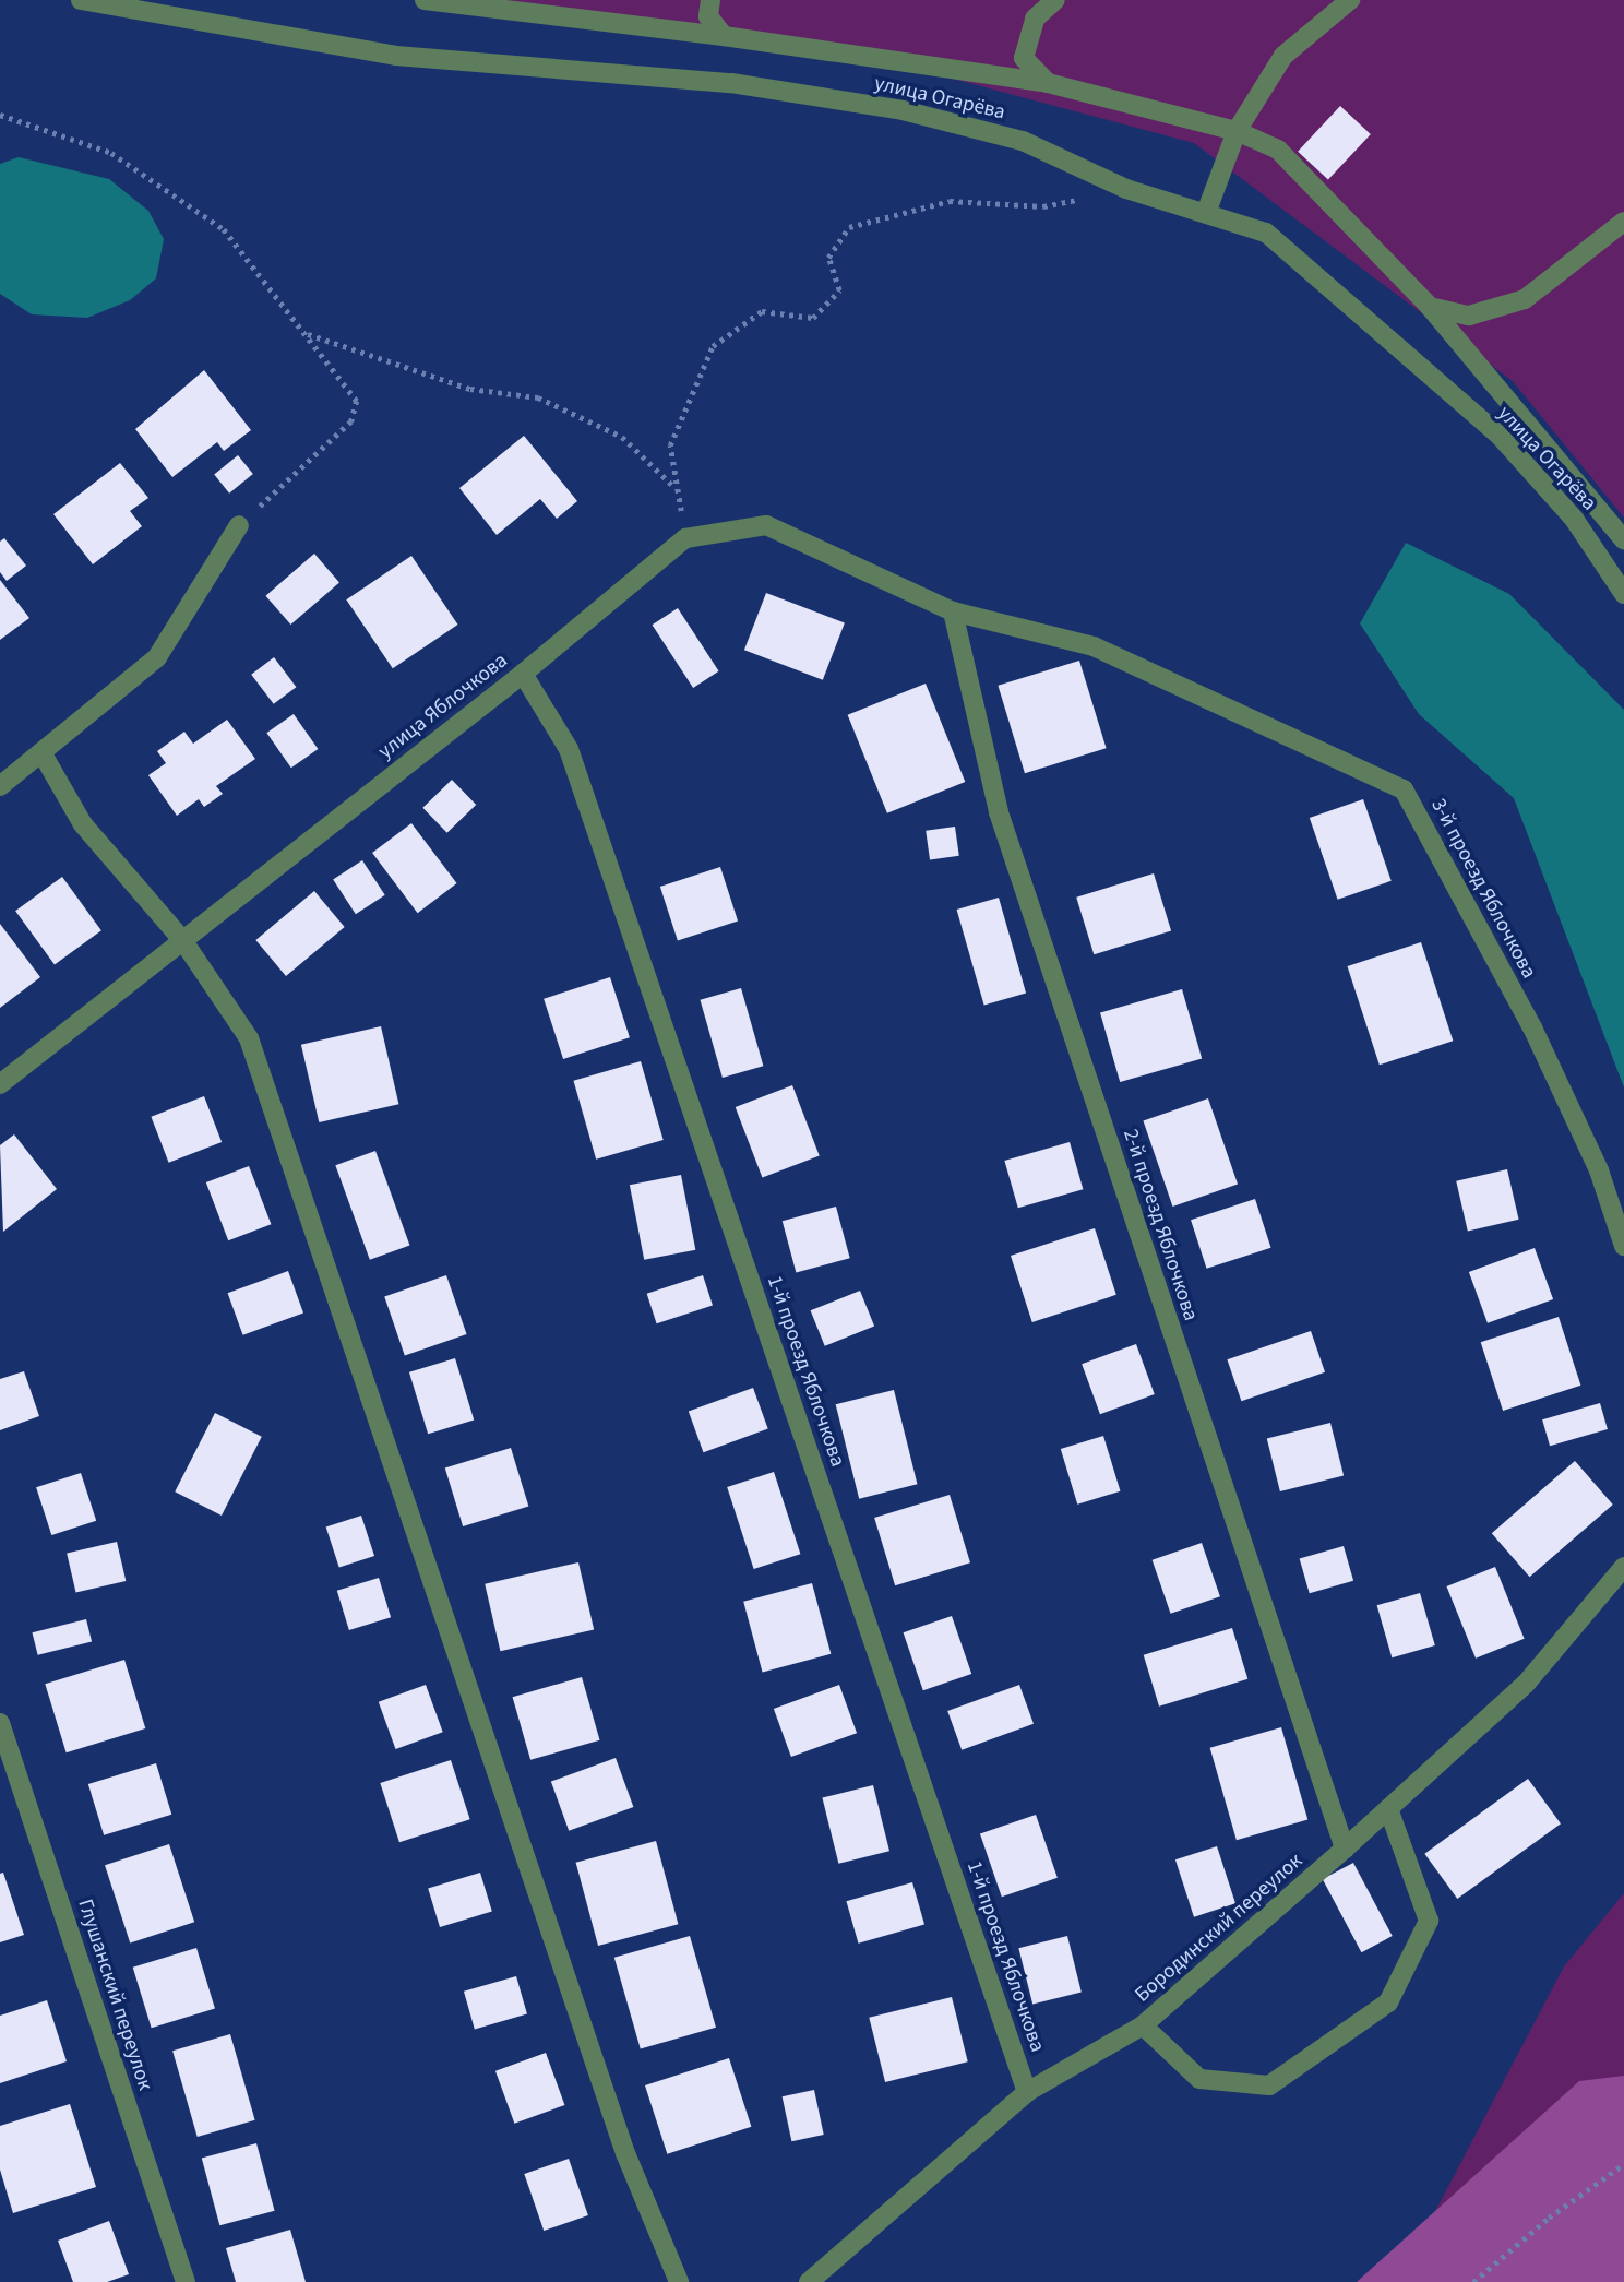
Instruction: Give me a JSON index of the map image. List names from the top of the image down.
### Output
{
  "streets": {
    "street": [
      "улица Огарёва",
      "улица Яблочкова",
      "3-й проезд Яблочкова",
      "2-й проезд Яблочкова",
      "1-й проезд Яблочкова",
      "Бородинский переулок",
      "Глушанский переулок"
    ]
  },
  "crossings": [
    ["улица Яблочкова", "1-й проезд Яблочкова"],
    ["3-й проезд Яблочкова", "2-й проезд Яблочкова"],
    ["2-й проезд Яблочкова", "Бородинский переулок"],
    ["1-й проезд Яблочкова", "Бородинский переулок"]
  ]
}
